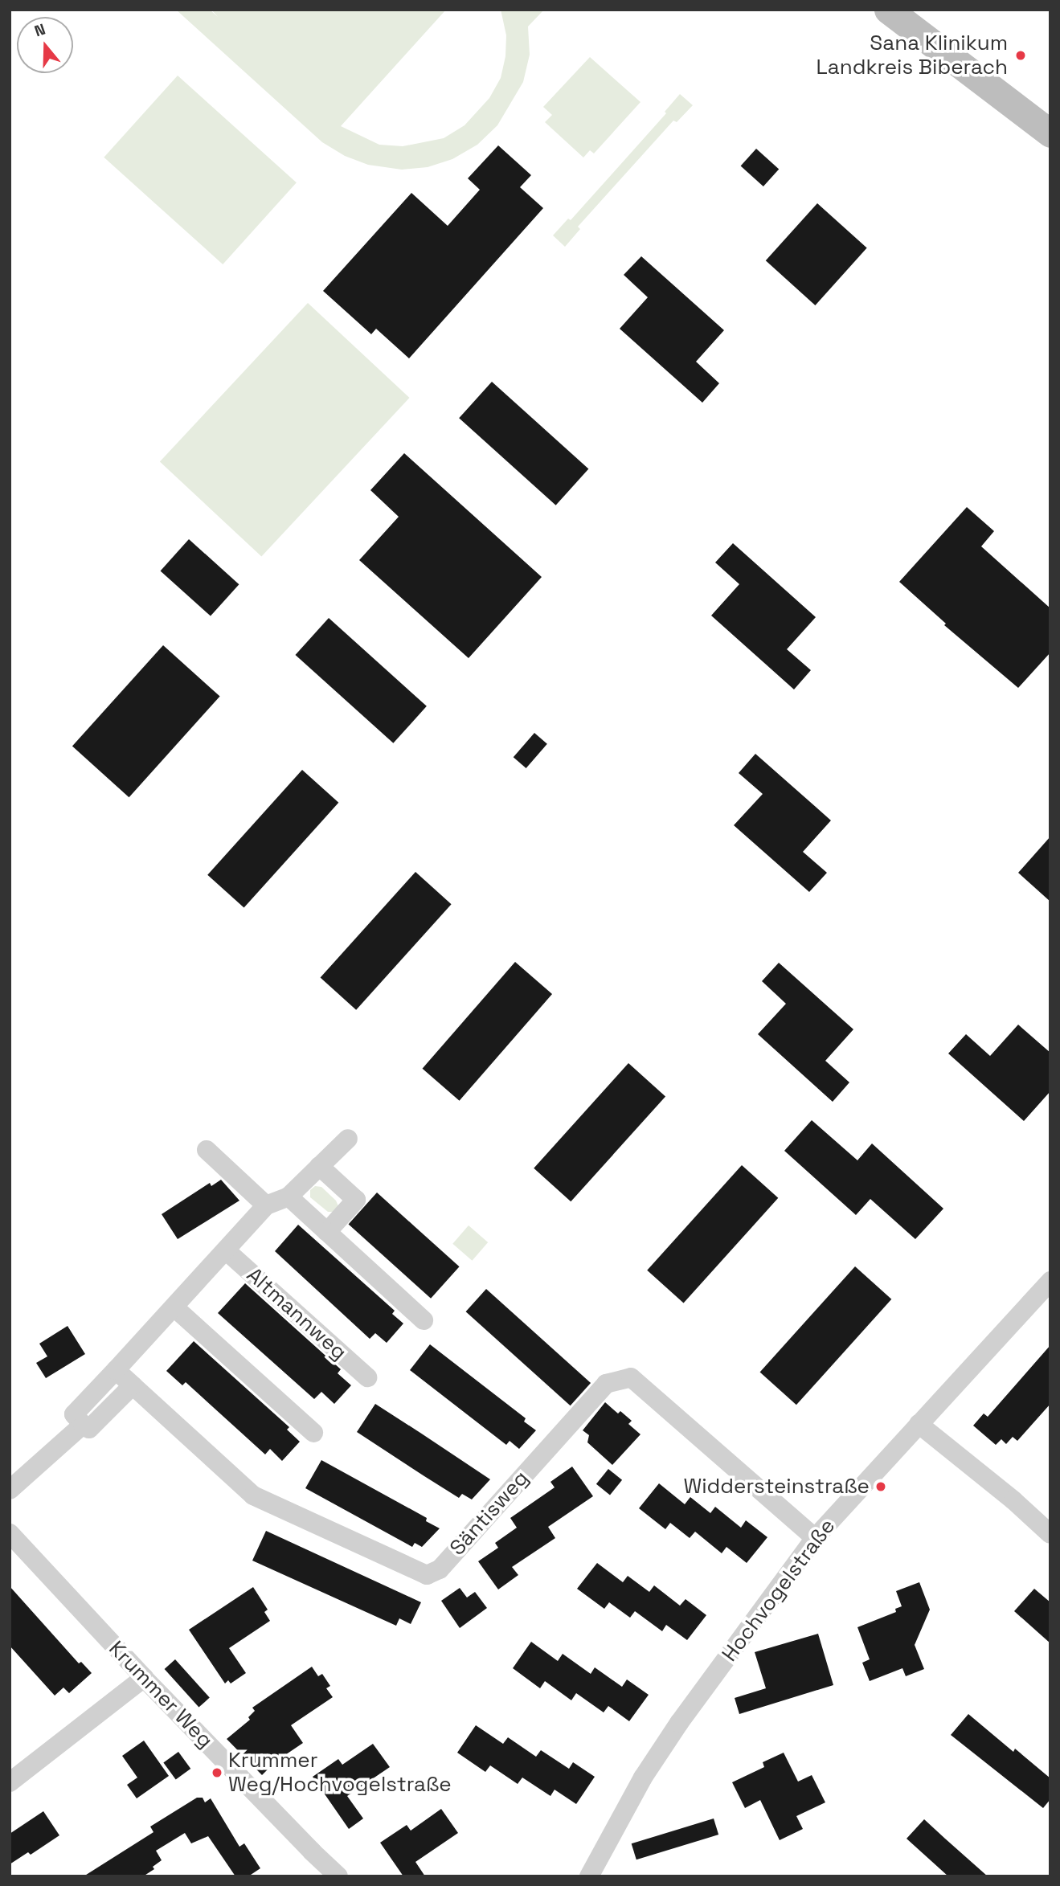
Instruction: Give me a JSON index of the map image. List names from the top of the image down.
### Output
{
  "streets": {
    "street": [
      "Altmannweg",
      "Säntisweg",
      "Hochvogelstraße",
      "Krummer Weg"
    ]
  },
  "crossings": [
    ["Säntisweg", "Hochvogelstraße"]
  ],
  "places": ["Sana Klinikum Landkreis Biberach", "Widdersteinstraße", "Krummer Weg/Hochvogelstraße"],
  "north": "top"
}
